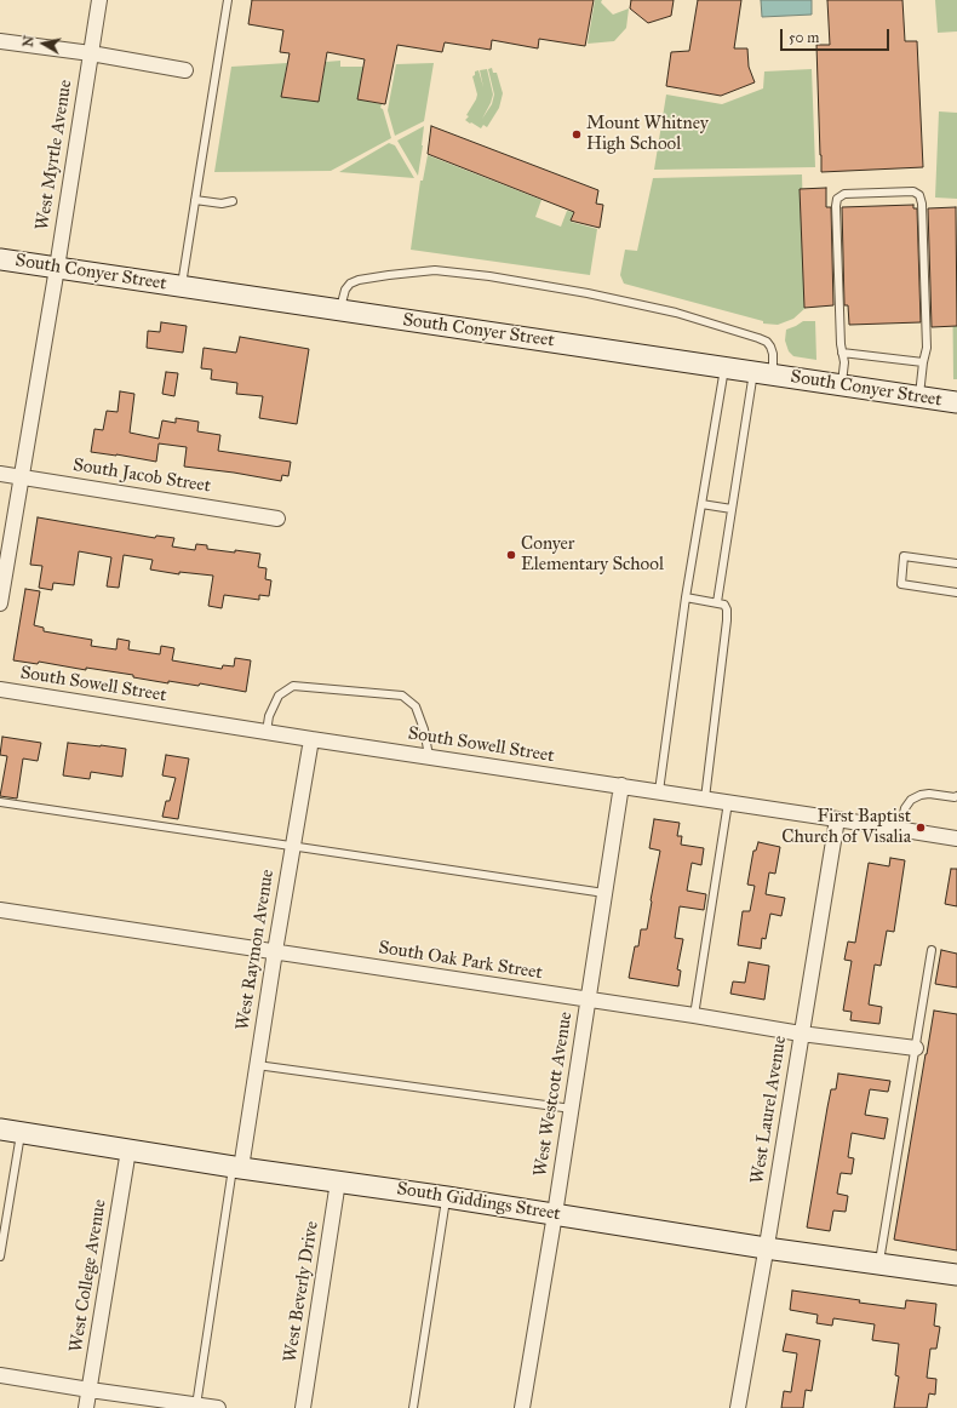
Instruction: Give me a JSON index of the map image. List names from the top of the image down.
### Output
{
  "streets": {
    "street": [
      "West Myrtle Avenue",
      "South Conyer Street",
      "South Jacob Street",
      "South Sowell Street",
      "West Raymon Avenue",
      "South Oak Park Street",
      "West Westcott Avenue",
      "West Laurel Avenue",
      "South Giddings Street",
      "West College Avenue",
      "West Beverly Drive"
    ]
  },
  "crossings": [
    ["West Myrtle Avenue", "South Conyer Street"],
    ["West Myrtle Avenue", "South Jacob Street"],
    ["South Sowell Street", "West Raymon Avenue"],
    ["South Sowell Street", "West Westcott Avenue"],
    ["South Sowell Street", "West Laurel Avenue"],
    ["West Raymon Avenue", "South Oak Park Street"],
    ["West Raymon Avenue", "South Giddings Street"],
    ["South Oak Park Street", "West Westcott Avenue"],
    ["South Oak Park Street", "West Laurel Avenue"],
    ["West Westcott Avenue", "South Giddings Street"],
    ["West Laurel Avenue", "South Giddings Street"],
    ["South Giddings Street", "West College Avenue"],
    ["South Giddings Street", "West Beverly Drive"]
  ],
  "places": ["Mount Whitney High School", "Conyer Elementary School", "First Baptist Church of Visalia"],
  "scale_bar": "50 m",
  "north": "left"
}
